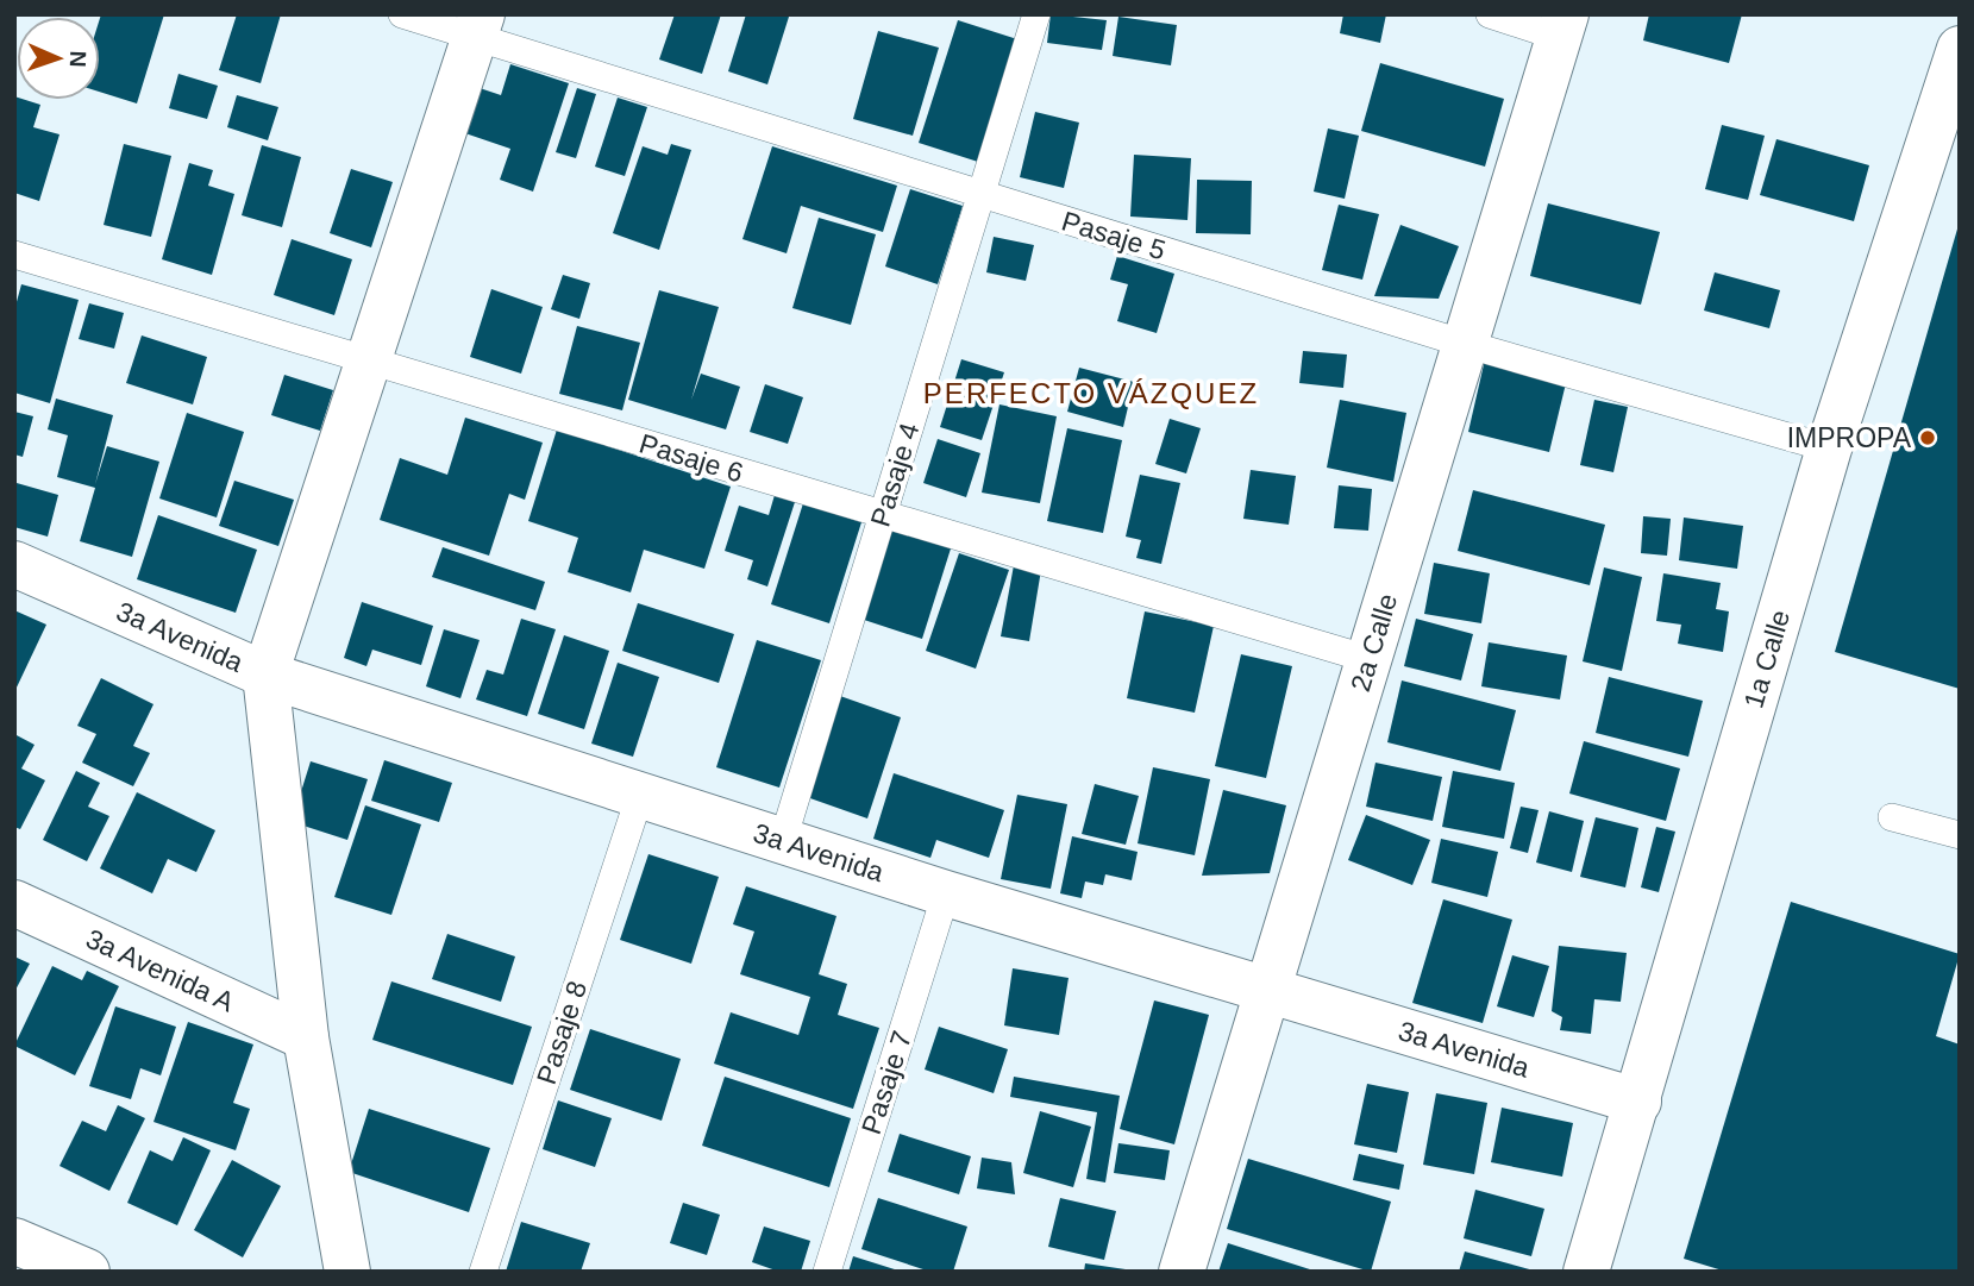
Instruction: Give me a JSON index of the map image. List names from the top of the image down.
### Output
{
  "streets": {
    "street": [
      "3a Avenida",
      "2a Calle",
      "1a Calle",
      "3a Avenida A"
    ],
    "lane": [
      "Pasaje 5",
      "Pasaje 6",
      "Pasaje 4",
      "Pasaje 8",
      "Pasaje 7"
    ]
  },
  "crossings": [
    ["Pasaje 5", "Pasaje 4"],
    ["Pasaje 5", "2a Calle"],
    ["Pasaje 5", "1a Calle"],
    ["Pasaje 6", "Pasaje 4"],
    ["Pasaje 6", "2a Calle"],
    ["Pasaje 4", "3a Avenida"],
    ["3a Avenida", "2a Calle"],
    ["3a Avenida", "1a Calle"],
    ["3a Avenida", "Pasaje 8"],
    ["3a Avenida", "Pasaje 7"]
  ],
  "districts": ["PERFECTO VÁZQUEZ"],
  "places": ["IMPROPA"],
  "north": "right"
}
